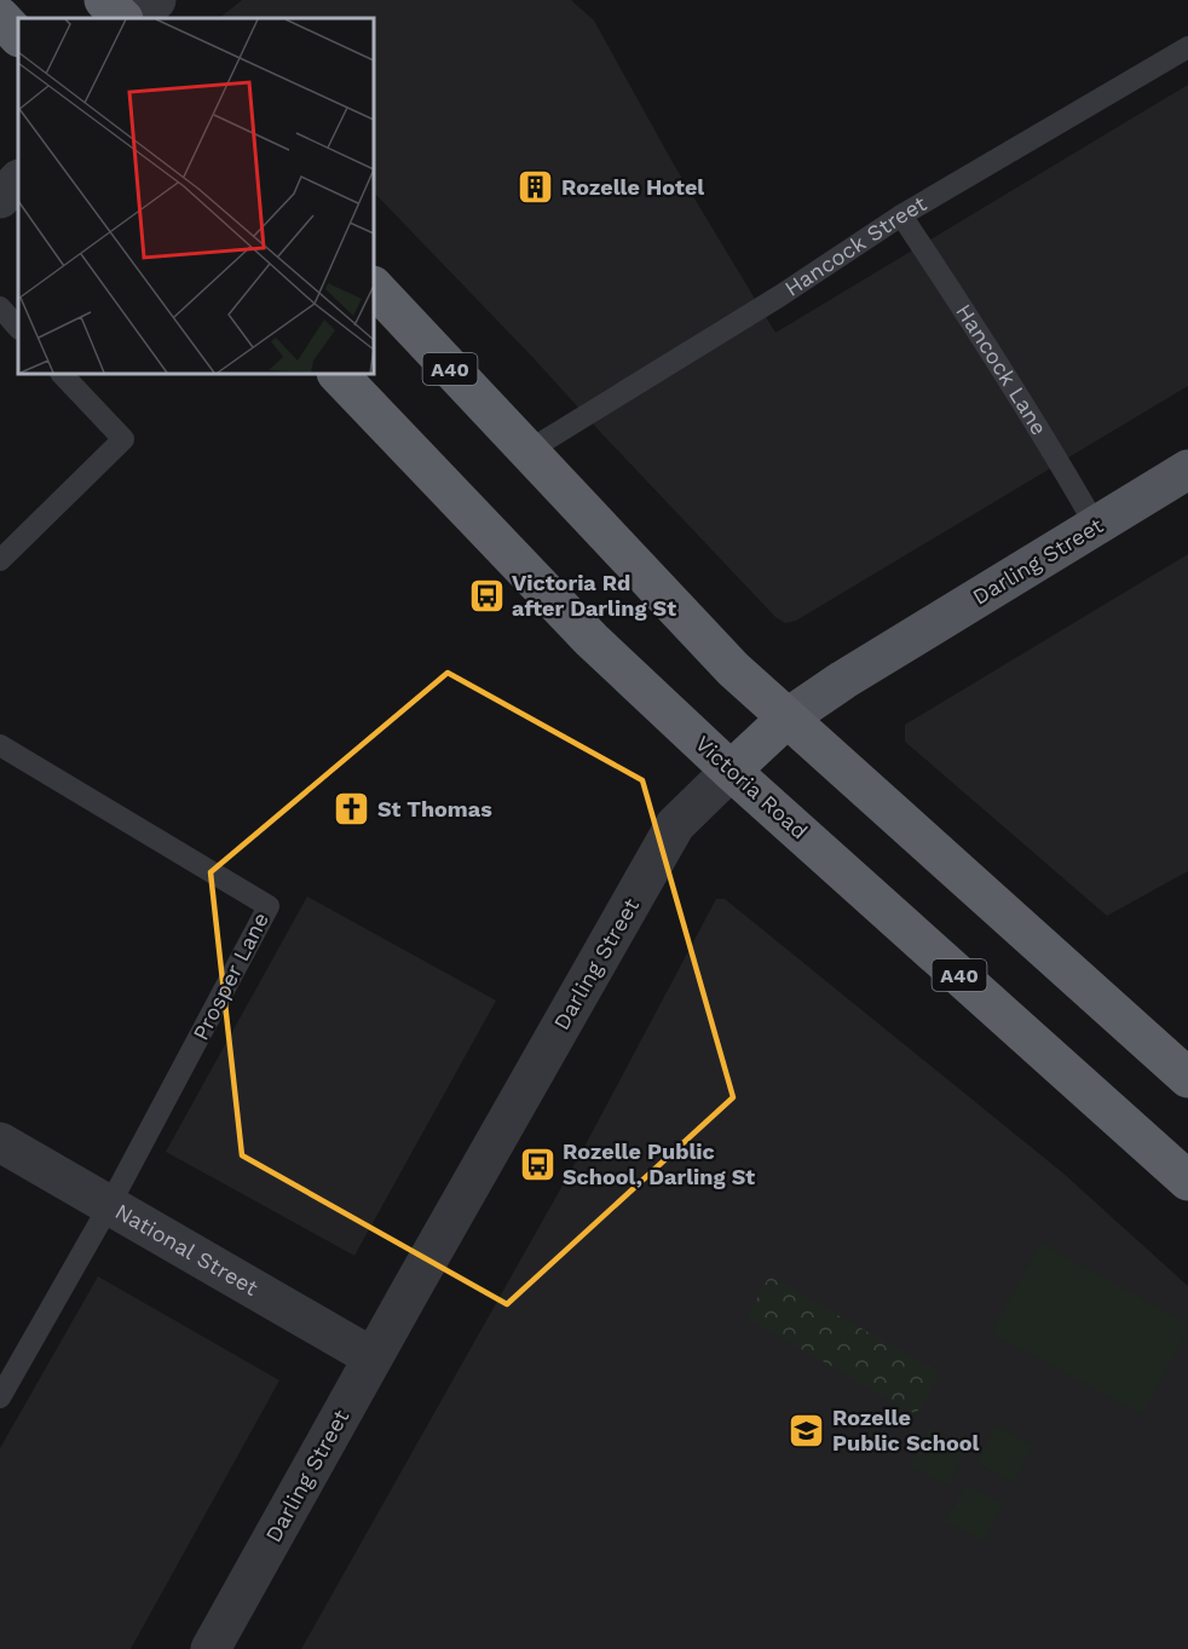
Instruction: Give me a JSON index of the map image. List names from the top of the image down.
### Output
{
  "streets": {
    "highway": ["A40", "Darling Street", "Victoria Road"],
    "street": ["National Street"],
    "lane": ["Hancock Street", "Hancock Lane", "Prosper Lane"]
  },
  "crossings": [
    ["Hancock Street", "A40"],
    ["Hancock Street", "Hancock Lane"],
    ["A40", "Darling Street"],
    ["Hancock Lane", "Darling Street"],
    ["Darling Street", "Victoria Road"],
    ["Darling Street", "National Street"],
    ["Prosper Lane", "National Street"]
  ],
  "places": {
    "building": ["Rozelle Hotel"],
    "bus stop": ["Victoria Rd after Darling St", "Rozelle Public School, Darling St"],
    "church": ["St Thomas"],
    "school or university": ["Rozelle Public School"]
  }
}
